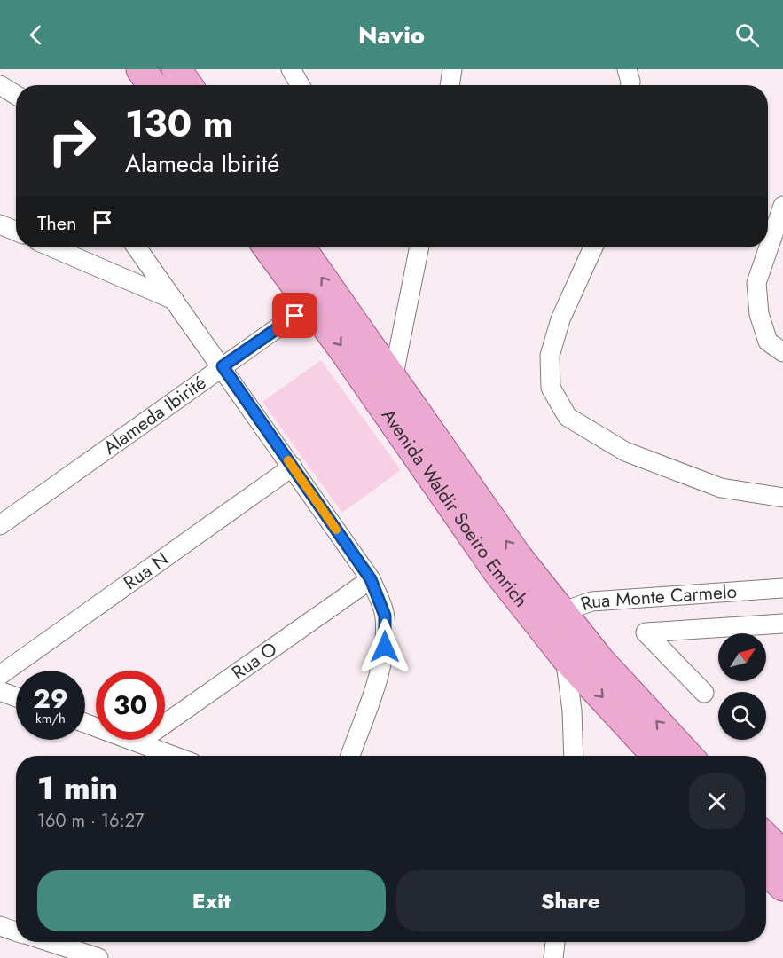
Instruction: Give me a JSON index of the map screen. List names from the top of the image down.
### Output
{
  "streets": {
    "main road": ["Avenida Waldir Soeiro Emrich"],
    "street": [
      "Alameda Ibirité",
      "Rua N",
      "Rua Monte Carmelo",
      "Rua O"
    ]
  },
  "crossings": [
    ["Alameda Ibirité", "Avenida Waldir Soeiro Emrich"],
    ["Avenida Waldir Soeiro Emrich", "Rua Monte Carmelo"]
  ],
  "north": "top right",
  "page": {
    "header": "Navio",
    "turn": ["130 m", "Alameda Ibirité"],
    "then": "Then",
    "speed": "29 km/h",
    "limit": "30",
    "heading": ["1 min", "160 m · 16:27"],
    "buttons": ["Exit", "Share"]
  }
}
